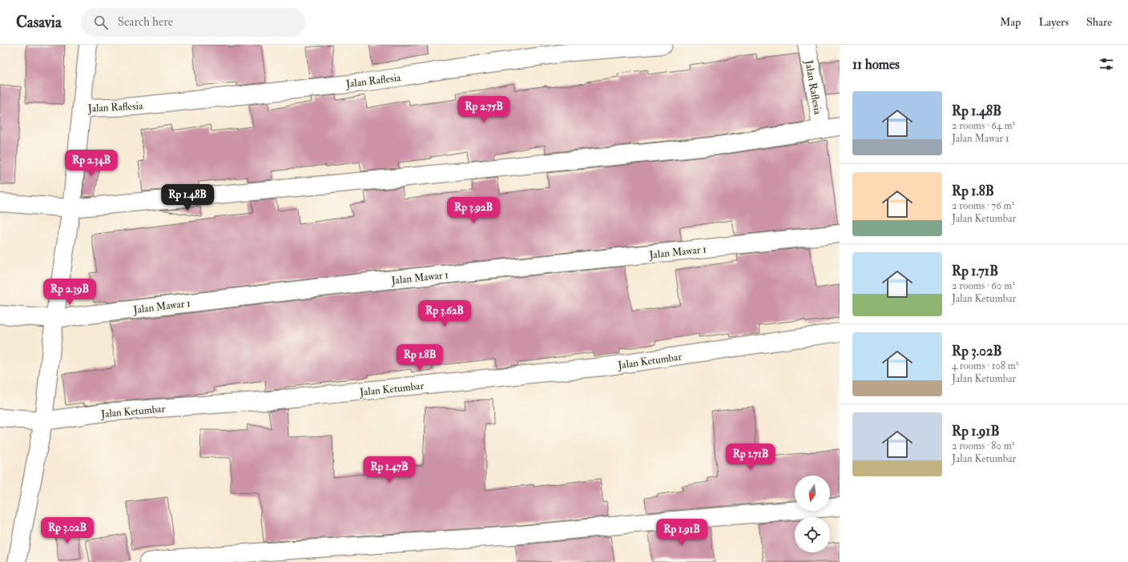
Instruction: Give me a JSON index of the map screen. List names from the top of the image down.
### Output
{
  "streets": {
    "street": ["Jalan Raflesia", "Jalan Mawar 1", "Jalan Ketumbar"]
  },
  "north": "bottom",
  "page": {
    "header": "Casavia",
    "search": "Search here",
    "nav": ["Map", "Layers", "Share"],
    "heading": "11 homes",
    "list": [
      {
        "name": "Rp 1.48B",
        "note": "2 rooms · 64 m² · Jalan Mawar 1"
      },
      {
        "name": "Rp 1.8B",
        "note": "2 rooms · 76 m² · Jalan Ketumbar"
      },
      {
        "name": "Rp 1.71B",
        "note": "2 rooms · 60 m² · Jalan Ketumbar"
      },
      {
        "name": "Rp 3.02B",
        "note": "4 rooms · 108 m² · Jalan Ketumbar"
      },
      {
        "name": "Rp 1.91B",
        "note": "2 rooms · 80 m² · Jalan Ketumbar"
      }
    ],
    "price": [
      "Rp 2.75B",
      "Rp 2.34B",
      "Rp 1.48B",
      "Rp 3.92B",
      "Rp 2.39B",
      "Rp 3.62B",
      "Rp 1.8B",
      "Rp 1.71B",
      "Rp 1.47B",
      "Rp 3.02B",
      "Rp 1.91B"
    ]
  }
}
